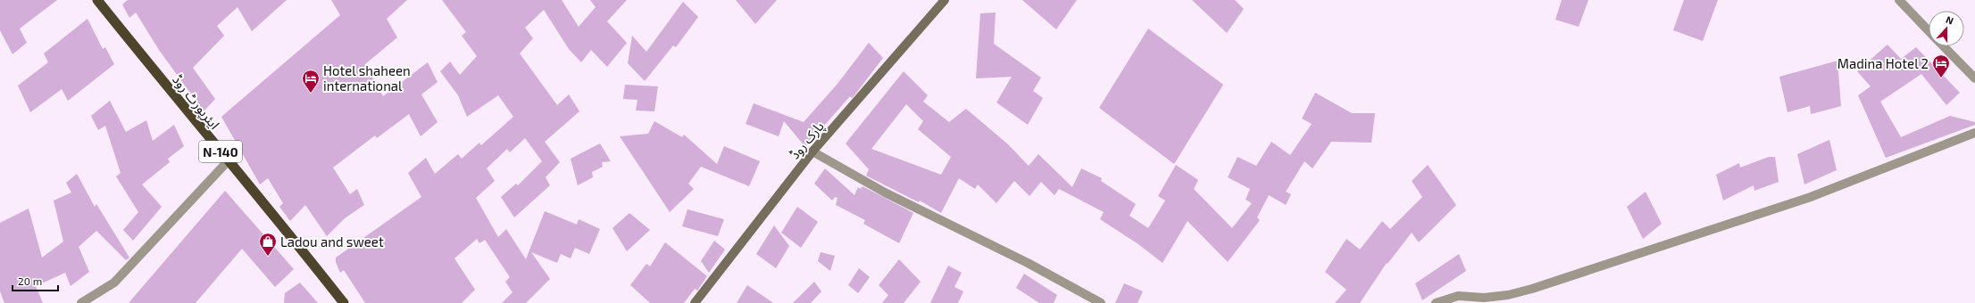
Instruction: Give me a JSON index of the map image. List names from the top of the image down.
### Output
{
  "streets": {
    "highway": ["ایئرپورٹ روڈ", "N-140"],
    "main road": ["پارک روڈ"]
  },
  "places": {
    "hotel": ["Madina Hotel 2", "Hotel shaheen international"],
    "shop": ["Ladou and sweet"]
  },
  "scale_bar": "20 m",
  "north": "top"
}
